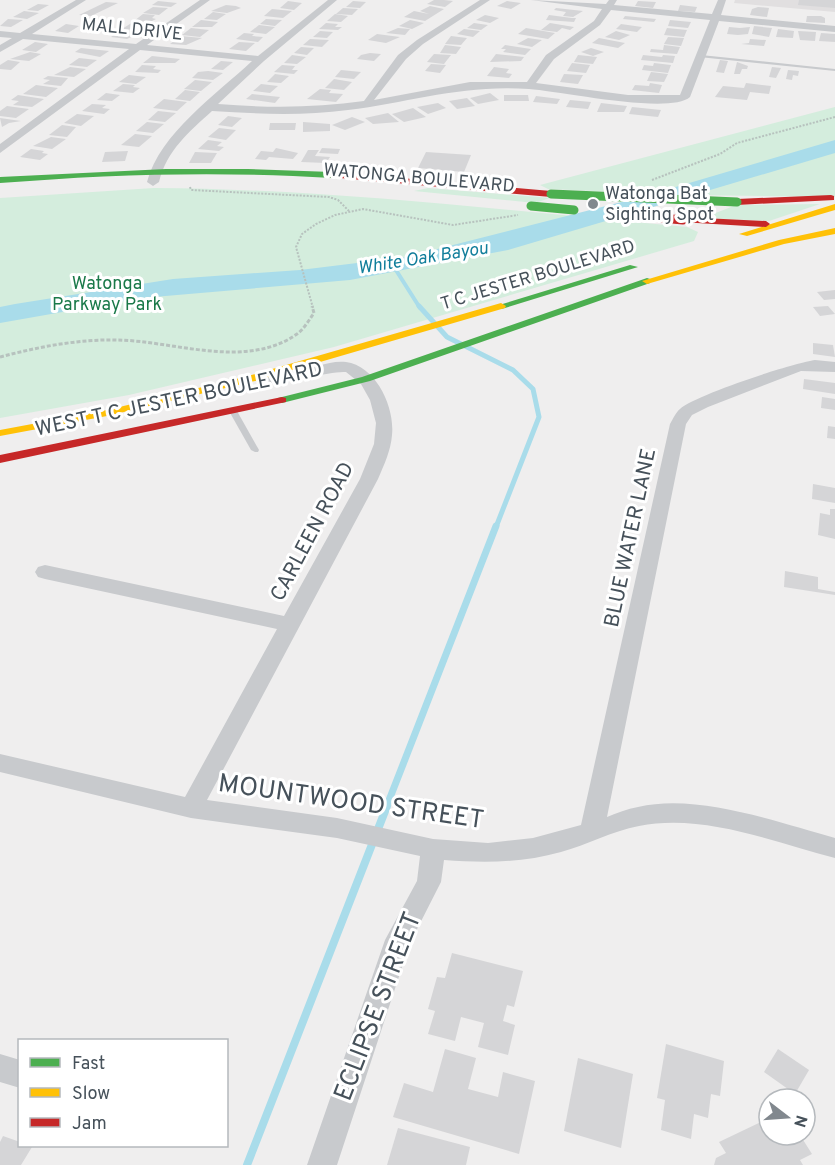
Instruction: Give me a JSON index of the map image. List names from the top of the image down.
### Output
{
  "streets": {
    "main road": ["WATONGA BOULEVARD", "T C JESTER BOULEVARD", "WEST T C JESTER BOULEVARD"],
    "street": [
      "MALL DRIVE",
      "CARLEEN ROAD",
      "BLUE WATER LANE",
      "MOUNTWOOD STREET",
      "ECLIPSE STREET"
    ]
  },
  "crossings": [
    ["T C JESTER BOULEVARD", "WEST T C JESTER BOULEVARD"],
    ["T C JESTER BOULEVARD", "CARLEEN ROAD"],
    ["WEST T C JESTER BOULEVARD", "CARLEEN ROAD"],
    ["CARLEEN ROAD", "MOUNTWOOD STREET"],
    ["BLUE WATER LANE", "MOUNTWOOD STREET"],
    ["MOUNTWOOD STREET", "ECLIPSE STREET"]
  ],
  "water": ["White Oak Bayou"],
  "parks": ["Watonga Parkway Park"],
  "places": ["Watonga Bat Sighting Spot"],
  "legend": ["Fast", "Slow", "Jam"],
  "north": "right"
}
